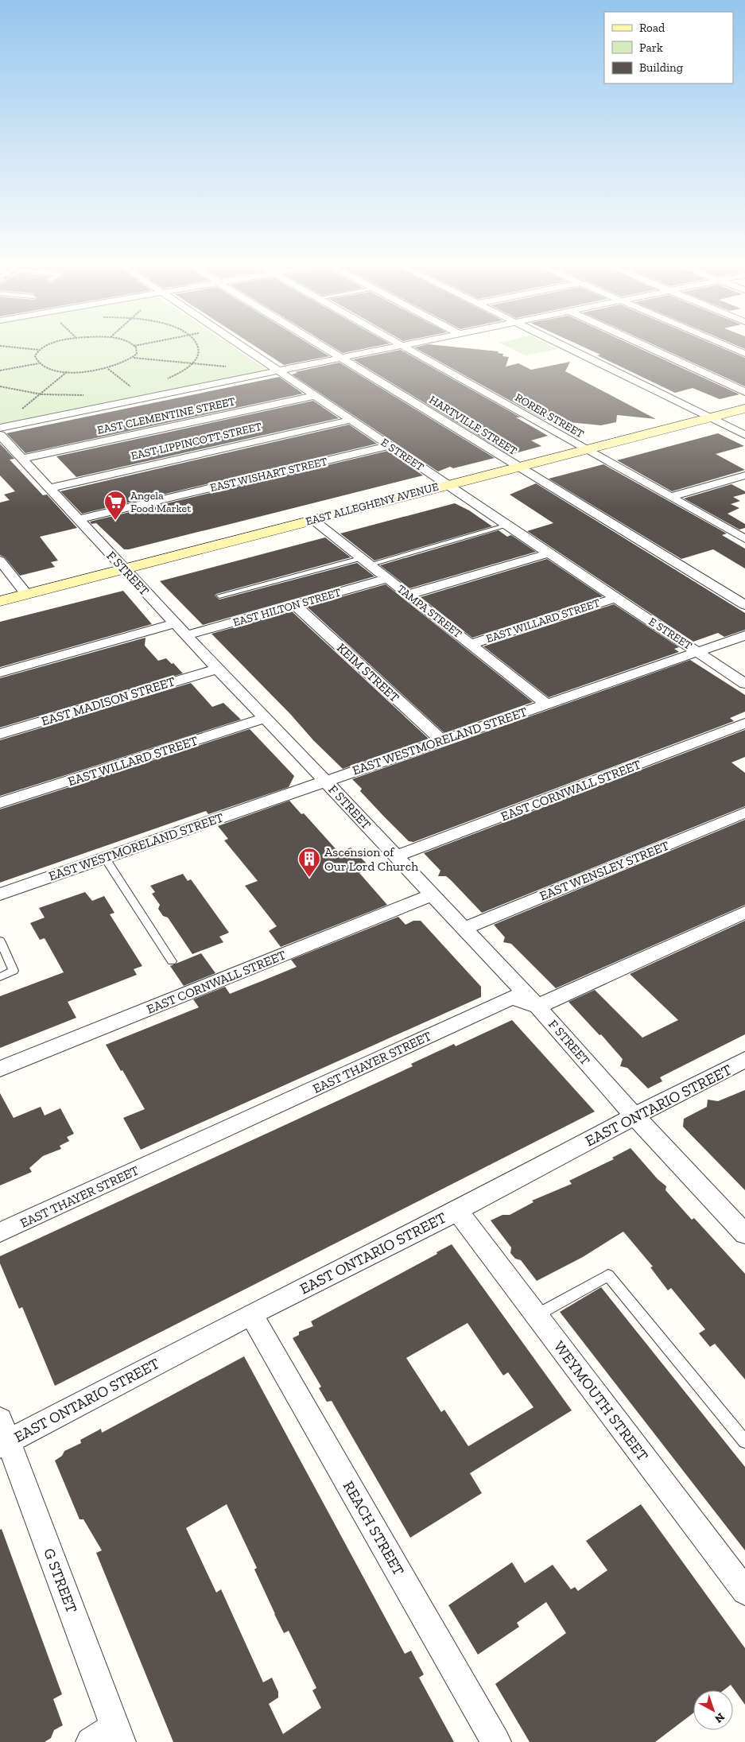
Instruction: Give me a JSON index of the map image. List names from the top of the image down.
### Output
{
  "streets": {
    "main road": ["EAST ALLEGHENY AVENUE"],
    "street": [
      "EAST CLEMENTINE STREET",
      "RORER STREET",
      "HARTVILLE STREET",
      "EAST LIPPINCOTT STREET",
      "E STREET",
      "EAST WISHART STREET",
      "F STREET",
      "EAST HILTON STREET",
      "TAMPA STREET",
      "EAST WILLARD STREET",
      "KEIM STREET",
      "EAST MADISON STREET",
      "EAST WESTMORELAND STREET",
      "EAST CORNWALL STREET",
      "EAST WENSLEY STREET",
      "EAST THAYER STREET",
      "EAST ONTARIO STREET",
      "WEYMOUTH STREET",
      "REACH STREET",
      "G STREET"
    ]
  },
  "crossings": [
    ["EAST CLEMENTINE STREET", "E STREET"],
    ["EAST CLEMENTINE STREET", "F STREET"],
    ["RORER STREET", "EAST ALLEGHENY AVENUE"],
    ["HARTVILLE STREET", "EAST ALLEGHENY AVENUE"],
    ["EAST LIPPINCOTT STREET", "E STREET"],
    ["EAST LIPPINCOTT STREET", "F STREET"],
    ["E STREET", "EAST WISHART STREET"],
    ["E STREET", "EAST ALLEGHENY AVENUE"],
    ["E STREET", "EAST WILLARD STREET"],
    ["E STREET", "EAST WESTMORELAND STREET"],
    ["EAST WISHART STREET", "F STREET"],
    ["EAST ALLEGHENY AVENUE", "F STREET"],
    ["EAST ALLEGHENY AVENUE", "TAMPA STREET"],
    ["F STREET", "EAST HILTON STREET"],
    ["F STREET", "EAST WILLARD STREET"],
    ["F STREET", "EAST MADISON STREET"],
    ["F STREET", "EAST WESTMORELAND STREET"],
    ["F STREET", "EAST CORNWALL STREET"],
    ["F STREET", "EAST WENSLEY STREET"],
    ["F STREET", "EAST THAYER STREET"],
    ["F STREET", "EAST ONTARIO STREET"],
    ["EAST HILTON STREET", "TAMPA STREET"],
    ["EAST HILTON STREET", "KEIM STREET"],
    ["TAMPA STREET", "EAST WILLARD STREET"],
    ["TAMPA STREET", "EAST WESTMORELAND STREET"],
    ["KEIM STREET", "EAST WESTMORELAND STREET"],
    ["EAST ONTARIO STREET", "WEYMOUTH STREET"],
    ["EAST ONTARIO STREET", "REACH STREET"],
    ["EAST ONTARIO STREET", "G STREET"]
  ],
  "places": {
    "supermarket": ["Angela Food Market"],
    "building": ["Ascension of Our Lord Church"]
  },
  "legend": ["Road", "Park", "Building"],
  "north": "bottom right"
}
